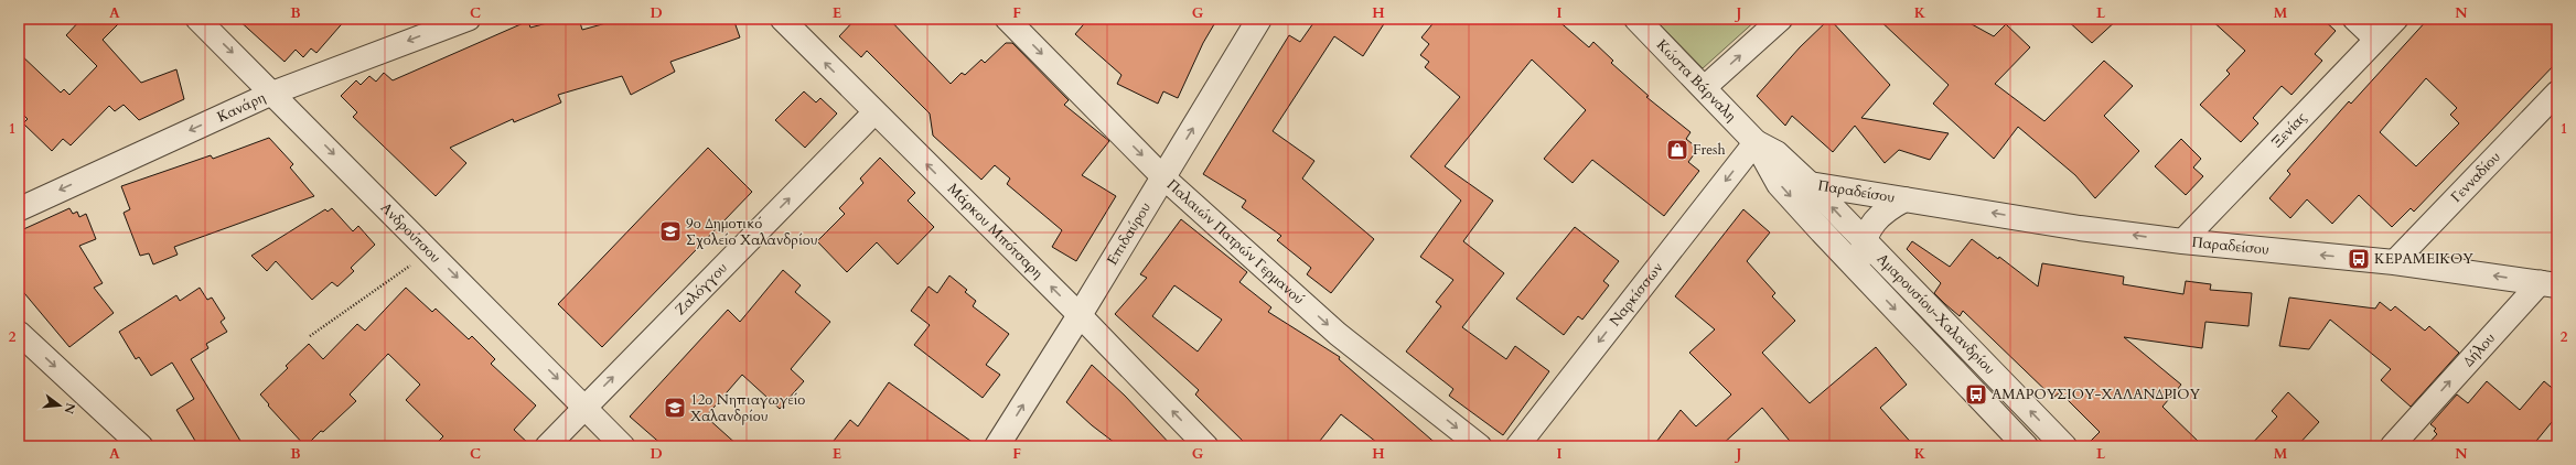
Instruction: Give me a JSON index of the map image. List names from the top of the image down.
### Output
{
  "streets": {
    "street": [
      "Κώστα Βάρναλη",
      "Κανάρη",
      "Ξενίας",
      "Γενναδίου",
      "Παραδείσου",
      "Ανδρούτσου",
      "Μάρκου Μπότσαρη",
      "Επιδαύρου",
      "Παλαιών Πατρών Γερμανού",
      "Ζαλόγγου",
      "Ναρκίσσων",
      "Αμαρουσίου-Χαλανδρίου",
      "Δήλου"
    ]
  },
  "crossings": [
    ["Κώστα Βάρναλη", "Παραδείσου"],
    ["Κώστα Βάρναλη", "Ναρκίσσων"],
    ["Κώστα Βάρναλη", "Αμαρουσίου-Χαλανδρίου"],
    ["Κανάρη", "Ανδρούτσου"],
    ["Ξενίας", "Παραδείσου"],
    ["Γενναδίου", "Παραδείσου"],
    ["Παραδείσου", "Αμαρουσίου-Χαλανδρίου"],
    ["Παραδείσου", "Δήλου"],
    ["Ανδρούτσου", "Ζαλόγγου"],
    ["Μάρκου Μπότσαρη", "Επιδαύρου"],
    ["Μάρκου Μπότσαρη", "Ζαλόγγου"],
    ["Επιδαύρου", "Παλαιών Πατρών Γερμανού"]
  ],
  "one_way": [
    "Κανάρη",
    "Παραδείσου",
    "Ανδρούτσου",
    "Μάρκου Μπότσαρη",
    "Επιδαύρου",
    "Παλαιών Πατρών Γερμανού",
    "Ζαλόγγου",
    "Ναρκίσσων",
    "Δήλου"
  ],
  "places": {
    "shop": ["Fresh"],
    "school or university": ["9ο Δημοτικό Σχολείο Χαλανδρίου", "12ο Νηπιαγωγείο Χαλανδρίου"],
    "bus stop": ["ΚΕΡΑΜΕΙΚΟΥ", "ΑΜΑΡΟΥΣΙΟΥ-ΧΑΛΑΝΔΡΙΟΥ"]
  },
  "north": "right",
  "grid": {
    "columns": [
      "A",
      "B",
      "C",
      "D",
      "E",
      "F",
      "G",
      "H",
      "I",
      "J",
      "K",
      "L",
      "M",
      "N"
    ],
    "rows": ["1", "2"]
  }
}
